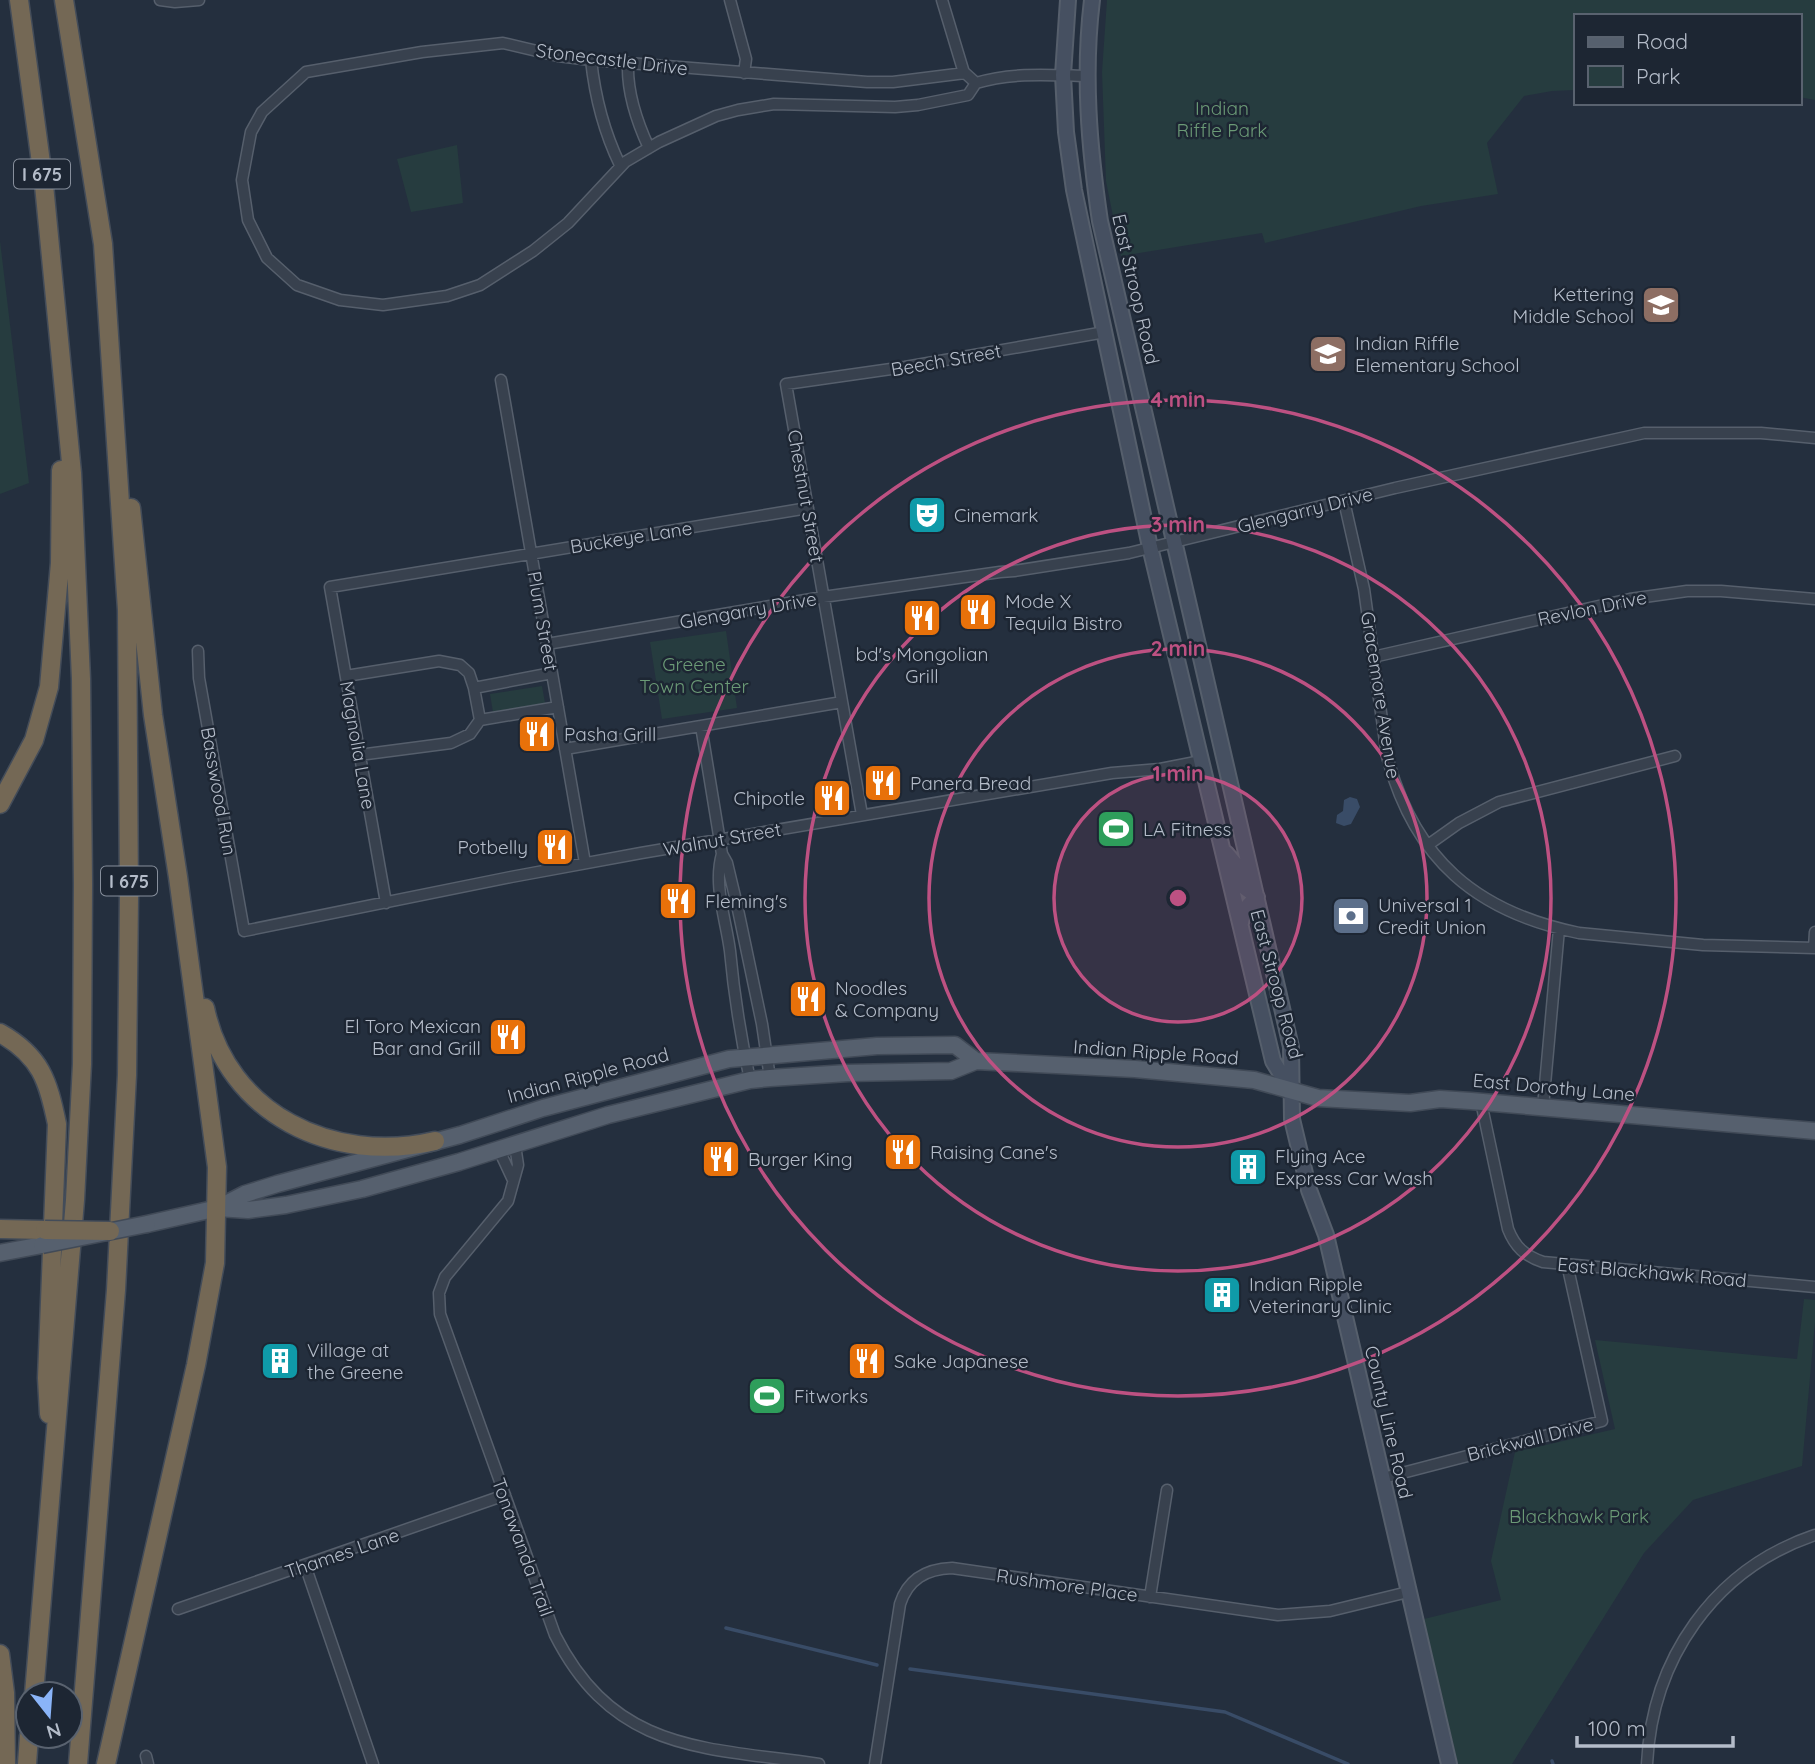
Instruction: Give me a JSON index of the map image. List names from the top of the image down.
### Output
{
  "streets": {
    "highway": ["I 675"],
    "main road": [
      "East Stroop Road",
      "Indian Ripple Road",
      "East Dorothy Lane",
      "County Line Road"
    ],
    "street": [
      "Stonecastle Drive",
      "Beech Street",
      "Chestnut Street",
      "Glengarry Drive",
      "Buckeye Lane",
      "Revlon Drive",
      "Plum Street",
      "Gracemore Avenue",
      "Magnolia Lane",
      "Basswood Run",
      "Walnut Street",
      "East Blackhawk Road",
      "Brickwall Drive",
      "Tonawanda Trail",
      "Thames Lane",
      "Rushmore Place"
    ]
  },
  "crossings": [
    ["East Stroop Road", "Beech Street"],
    ["East Stroop Road", "Glengarry Drive"],
    ["East Stroop Road", "Walnut Street"],
    ["East Stroop Road", "Indian Ripple Road"],
    ["East Stroop Road", "East Dorothy Lane"],
    ["East Stroop Road", "County Line Road"],
    ["Beech Street", "Chestnut Street"],
    ["Chestnut Street", "Glengarry Drive"],
    ["Chestnut Street", "Buckeye Lane"],
    ["Chestnut Street", "Walnut Street"],
    ["Glengarry Drive", "Plum Street"],
    ["Glengarry Drive", "Gracemore Avenue"],
    ["Buckeye Lane", "Plum Street"],
    ["Buckeye Lane", "Magnolia Lane"],
    ["Revlon Drive", "Gracemore Avenue"],
    ["Plum Street", "Walnut Street"],
    ["Magnolia Lane", "Walnut Street"],
    ["Basswood Run", "Walnut Street"],
    ["Indian Ripple Road", "East Dorothy Lane"],
    ["Indian Ripple Road", "County Line Road"],
    ["Indian Ripple Road", "Tonawanda Trail"],
    ["East Dorothy Lane", "East Blackhawk Road"],
    ["East Dorothy Lane", "County Line Road"],
    ["East Blackhawk Road", "Brickwall Drive"],
    ["County Line Road", "Brickwall Drive"],
    ["County Line Road", "Rushmore Place"],
    ["Tonawanda Trail", "Thames Lane"]
  ],
  "parks": ["Indian Riffle Park", "Greene Town Center", "Blackhawk Park"],
  "places": {
    "school or university": ["Kettering Middle School", "Indian Riffle Elementary School"],
    "theatre": ["Cinemark"],
    "restaurant": [
      "Mode X Tequila Bistro",
      "bd's Mongolian Grill",
      "Pasha Grill",
      "Panera Bread",
      "Chipotle",
      "Potbelly",
      "Fleming's",
      "Noodles & Company",
      "El Toro Mexican Bar and Grill",
      "Raising Cane's",
      "Burger King",
      "Sake Japanese"
    ],
    "sports": ["LA Fitness", "Fitworks"],
    "bank": ["Universal 1 Credit Union"],
    "building": ["Flying Ace Express Car Wash", "Indian Ripple Veterinary Clinic", "Village at the Greene"]
  },
  "legend": ["Road", "Park"],
  "scale_bar": "100 m",
  "north": "bottom",
  "rings": [
    "4 min",
    "3 min",
    "2 min",
    "1 min"
  ]
}
